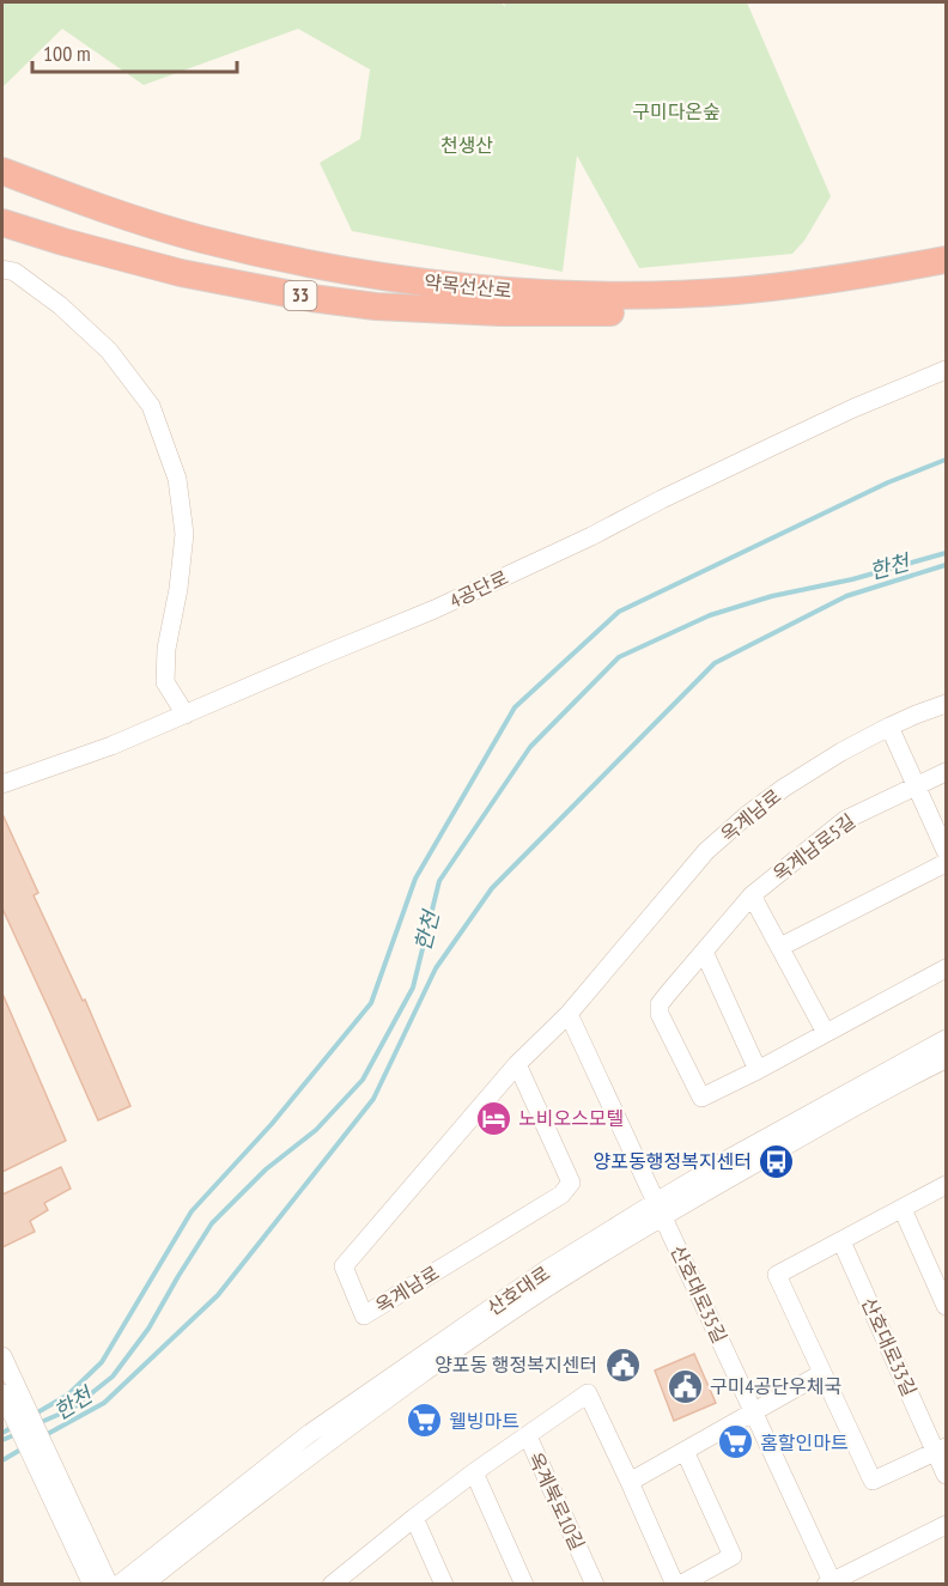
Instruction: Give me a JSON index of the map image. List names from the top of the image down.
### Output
{
  "streets": {
    "highway": ["약목선산로", "33"],
    "street": [
      "4공단로",
      "옥계남로",
      "옥계남로5길",
      "산호대로",
      "산호대로35길",
      "산호대로33길",
      "옥계북로10길"
    ]
  },
  "crossings": [
    ["산호대로", "산호대로35길"]
  ],
  "water": ["한천"],
  "parks": ["구미다온숲", "천생산"],
  "places": {
    "hotel": ["노비오스모텔"],
    "bus stop": ["양포동행정복지센터"],
    "public building": ["양포동 행정복지센터", "구미4공단우체국"],
    "supermarket": ["웰빙마트", "홈할인마트"]
  },
  "scale_bar": "100 m"
}
